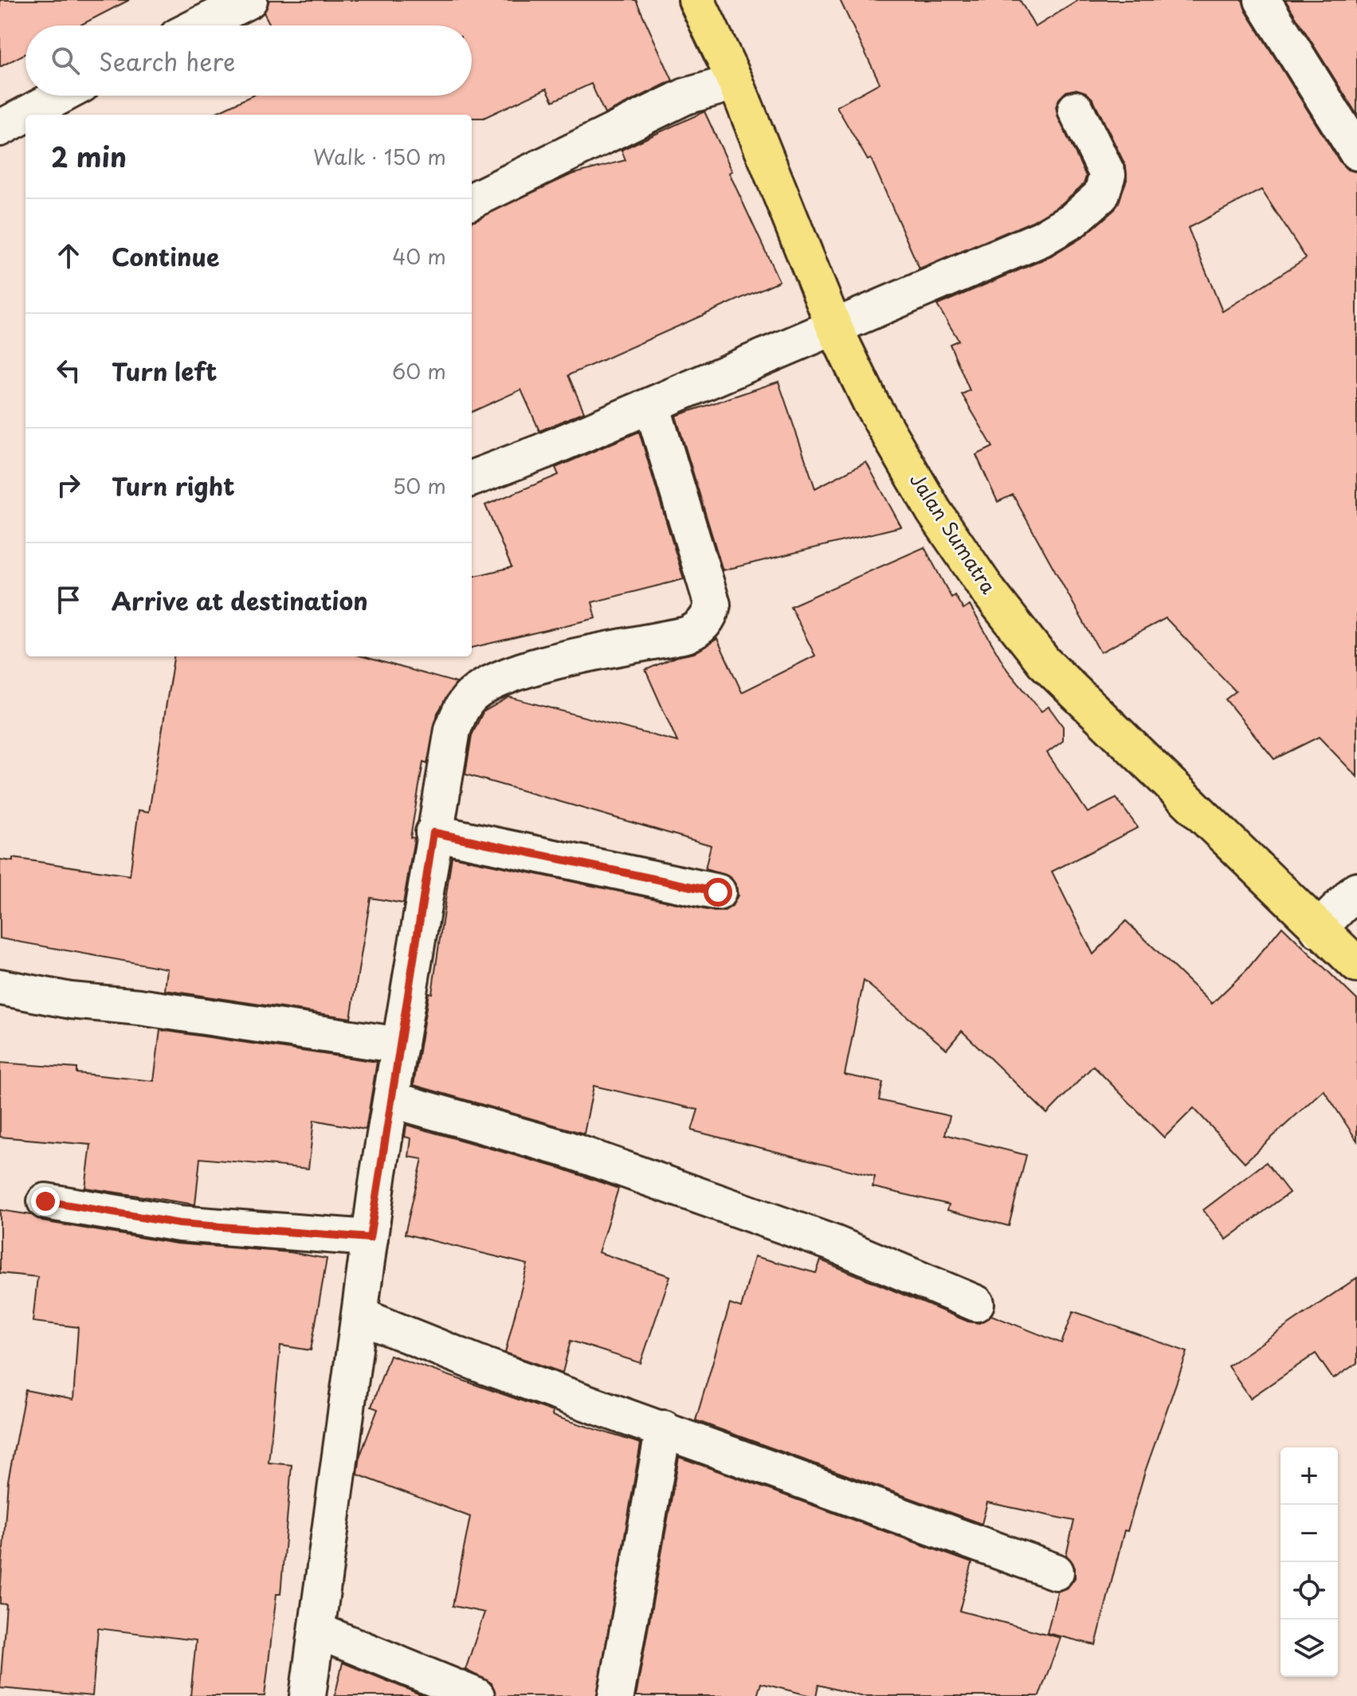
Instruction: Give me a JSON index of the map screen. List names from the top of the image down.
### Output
{
  "streets": {
    "main road": ["Jalan Sumatra"]
  },
  "page": {
    "search": "Search here",
    "heading": ["2 min", "Walk · 150 m"],
    "list": [
      ["Continue", "40 m"],
      ["Turn left", "60 m"],
      ["Turn right", "50 m"],
      "Arrive at destination"
    ],
    "map_buttons": ["+", "−"]
  }
}
